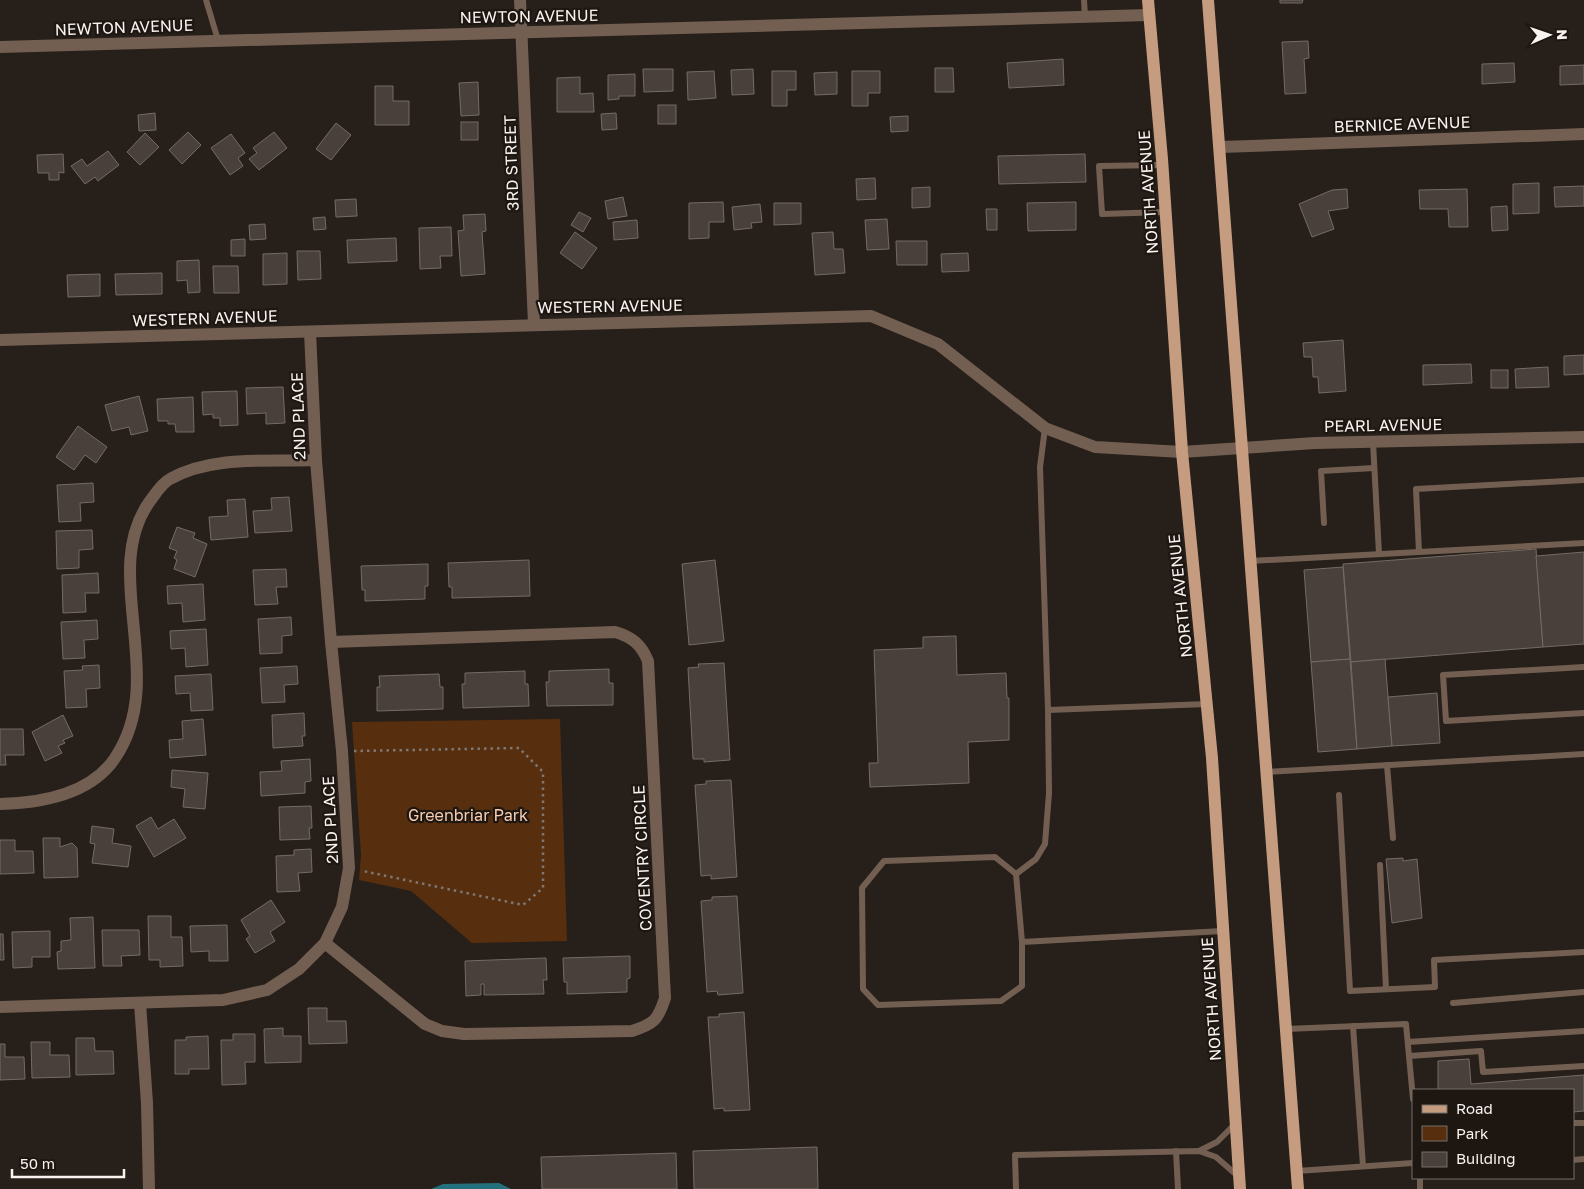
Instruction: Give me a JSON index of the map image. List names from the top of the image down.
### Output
{
  "streets": {
    "main road": ["NORTH AVENUE"],
    "street": [
      "NEWTON AVENUE",
      "BERNICE AVENUE",
      "3RD STREET",
      "WESTERN AVENUE",
      "2ND PLACE",
      "PEARL AVENUE",
      "COVENTRY CIRCLE"
    ]
  },
  "crossings": [
    ["NEWTON AVENUE", "3RD STREET"],
    ["NEWTON AVENUE", "NORTH AVENUE"],
    ["3RD STREET", "WESTERN AVENUE"],
    ["NORTH AVENUE", "WESTERN AVENUE"],
    ["NORTH AVENUE", "PEARL AVENUE"],
    ["WESTERN AVENUE", "2ND PLACE"],
    ["WESTERN AVENUE", "PEARL AVENUE"],
    ["2ND PLACE", "COVENTRY CIRCLE"]
  ],
  "parks": ["Greenbriar Park"],
  "legend": ["Road", "Park", "Building"],
  "scale_bar": "50 m",
  "north": "right"
}
